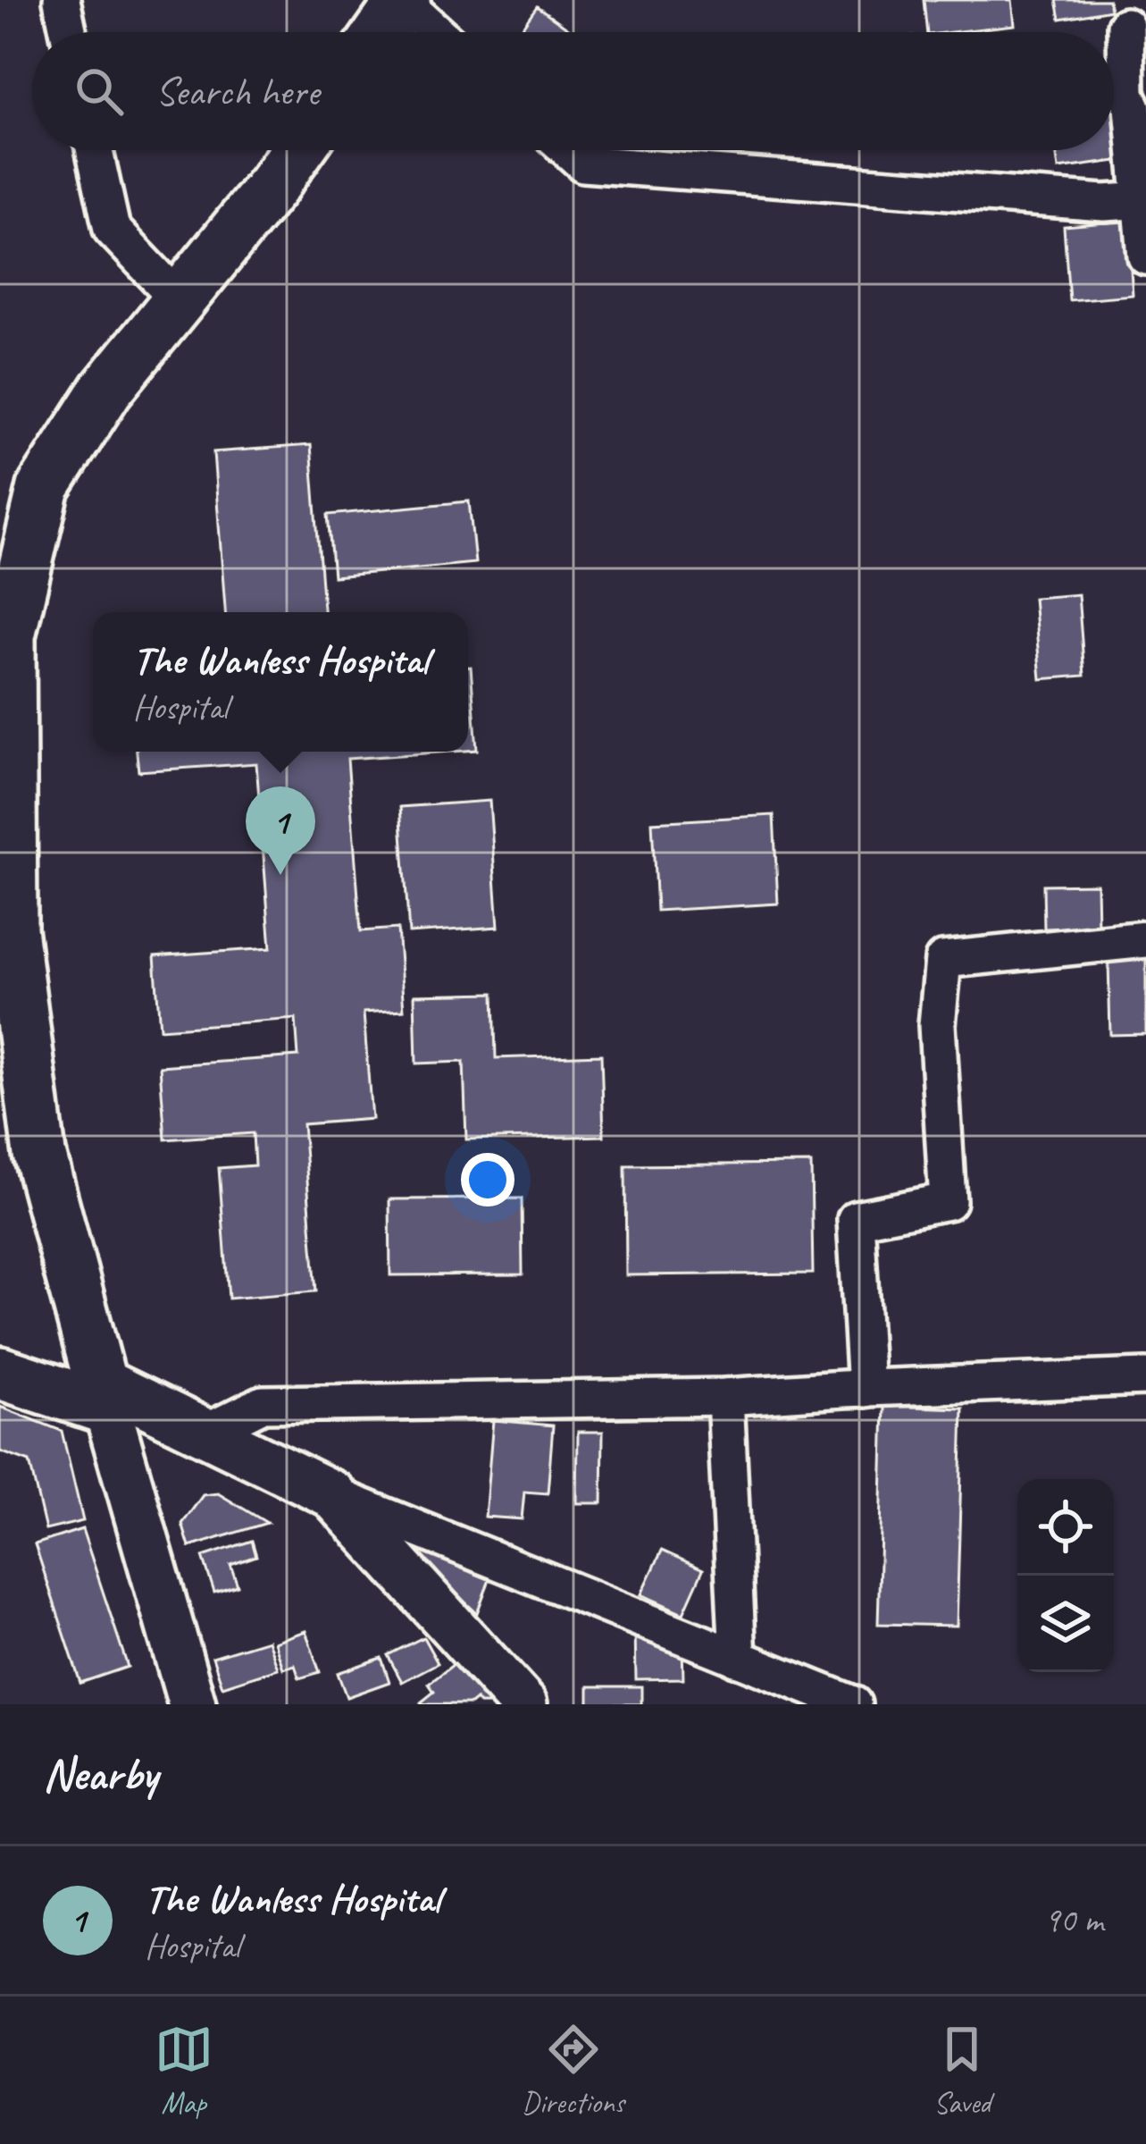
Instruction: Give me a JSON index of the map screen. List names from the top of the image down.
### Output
{
  "page": {
    "search": "Search here",
    "popup": ["The Wanless Hospital", "Hospital"],
    "pins": "1",
    "heading": "Nearby",
    "list": [
      {
        "mark": "1",
        "name": "The Wanless Hospital",
        "note": "Hospital",
        "value": "90 m"
      }
    ],
    "nav": ["Map", "Directions", "Saved"]
  }
}
